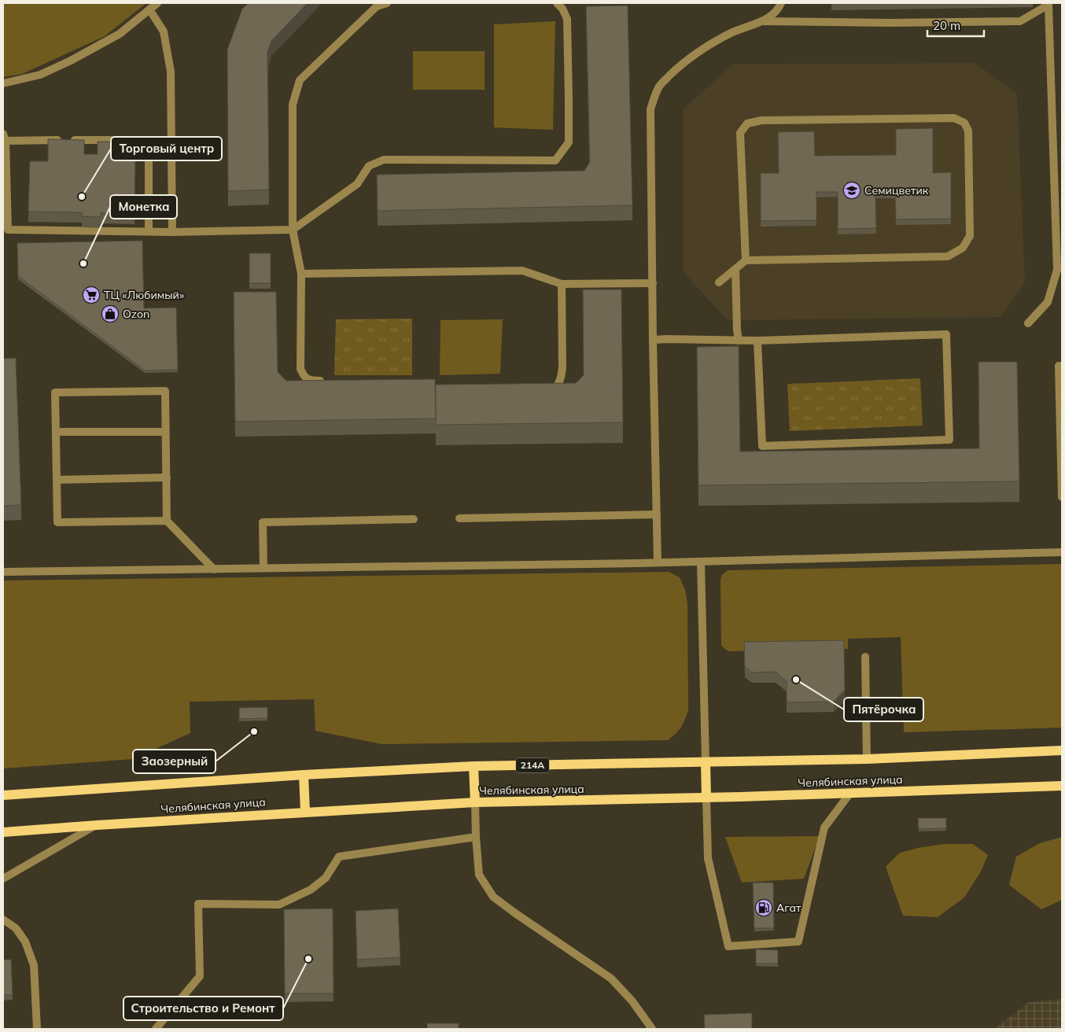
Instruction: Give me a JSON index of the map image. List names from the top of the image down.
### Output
{
  "streets": {
    "main road": ["214А", "Челябинская улица"]
  },
  "places": {
    "school or university": ["Семицветик"],
    "other": [
      "Торговый центр",
      "Монетка",
      "Пятёрочка",
      "Заозерный",
      "Строительство и Ремонт"
    ],
    "supermarket": ["ТЦ «Любимый»"],
    "shop": ["Ozon"],
    "fuel station": ["Агат"]
  },
  "scale_bar": "20 m"
}
